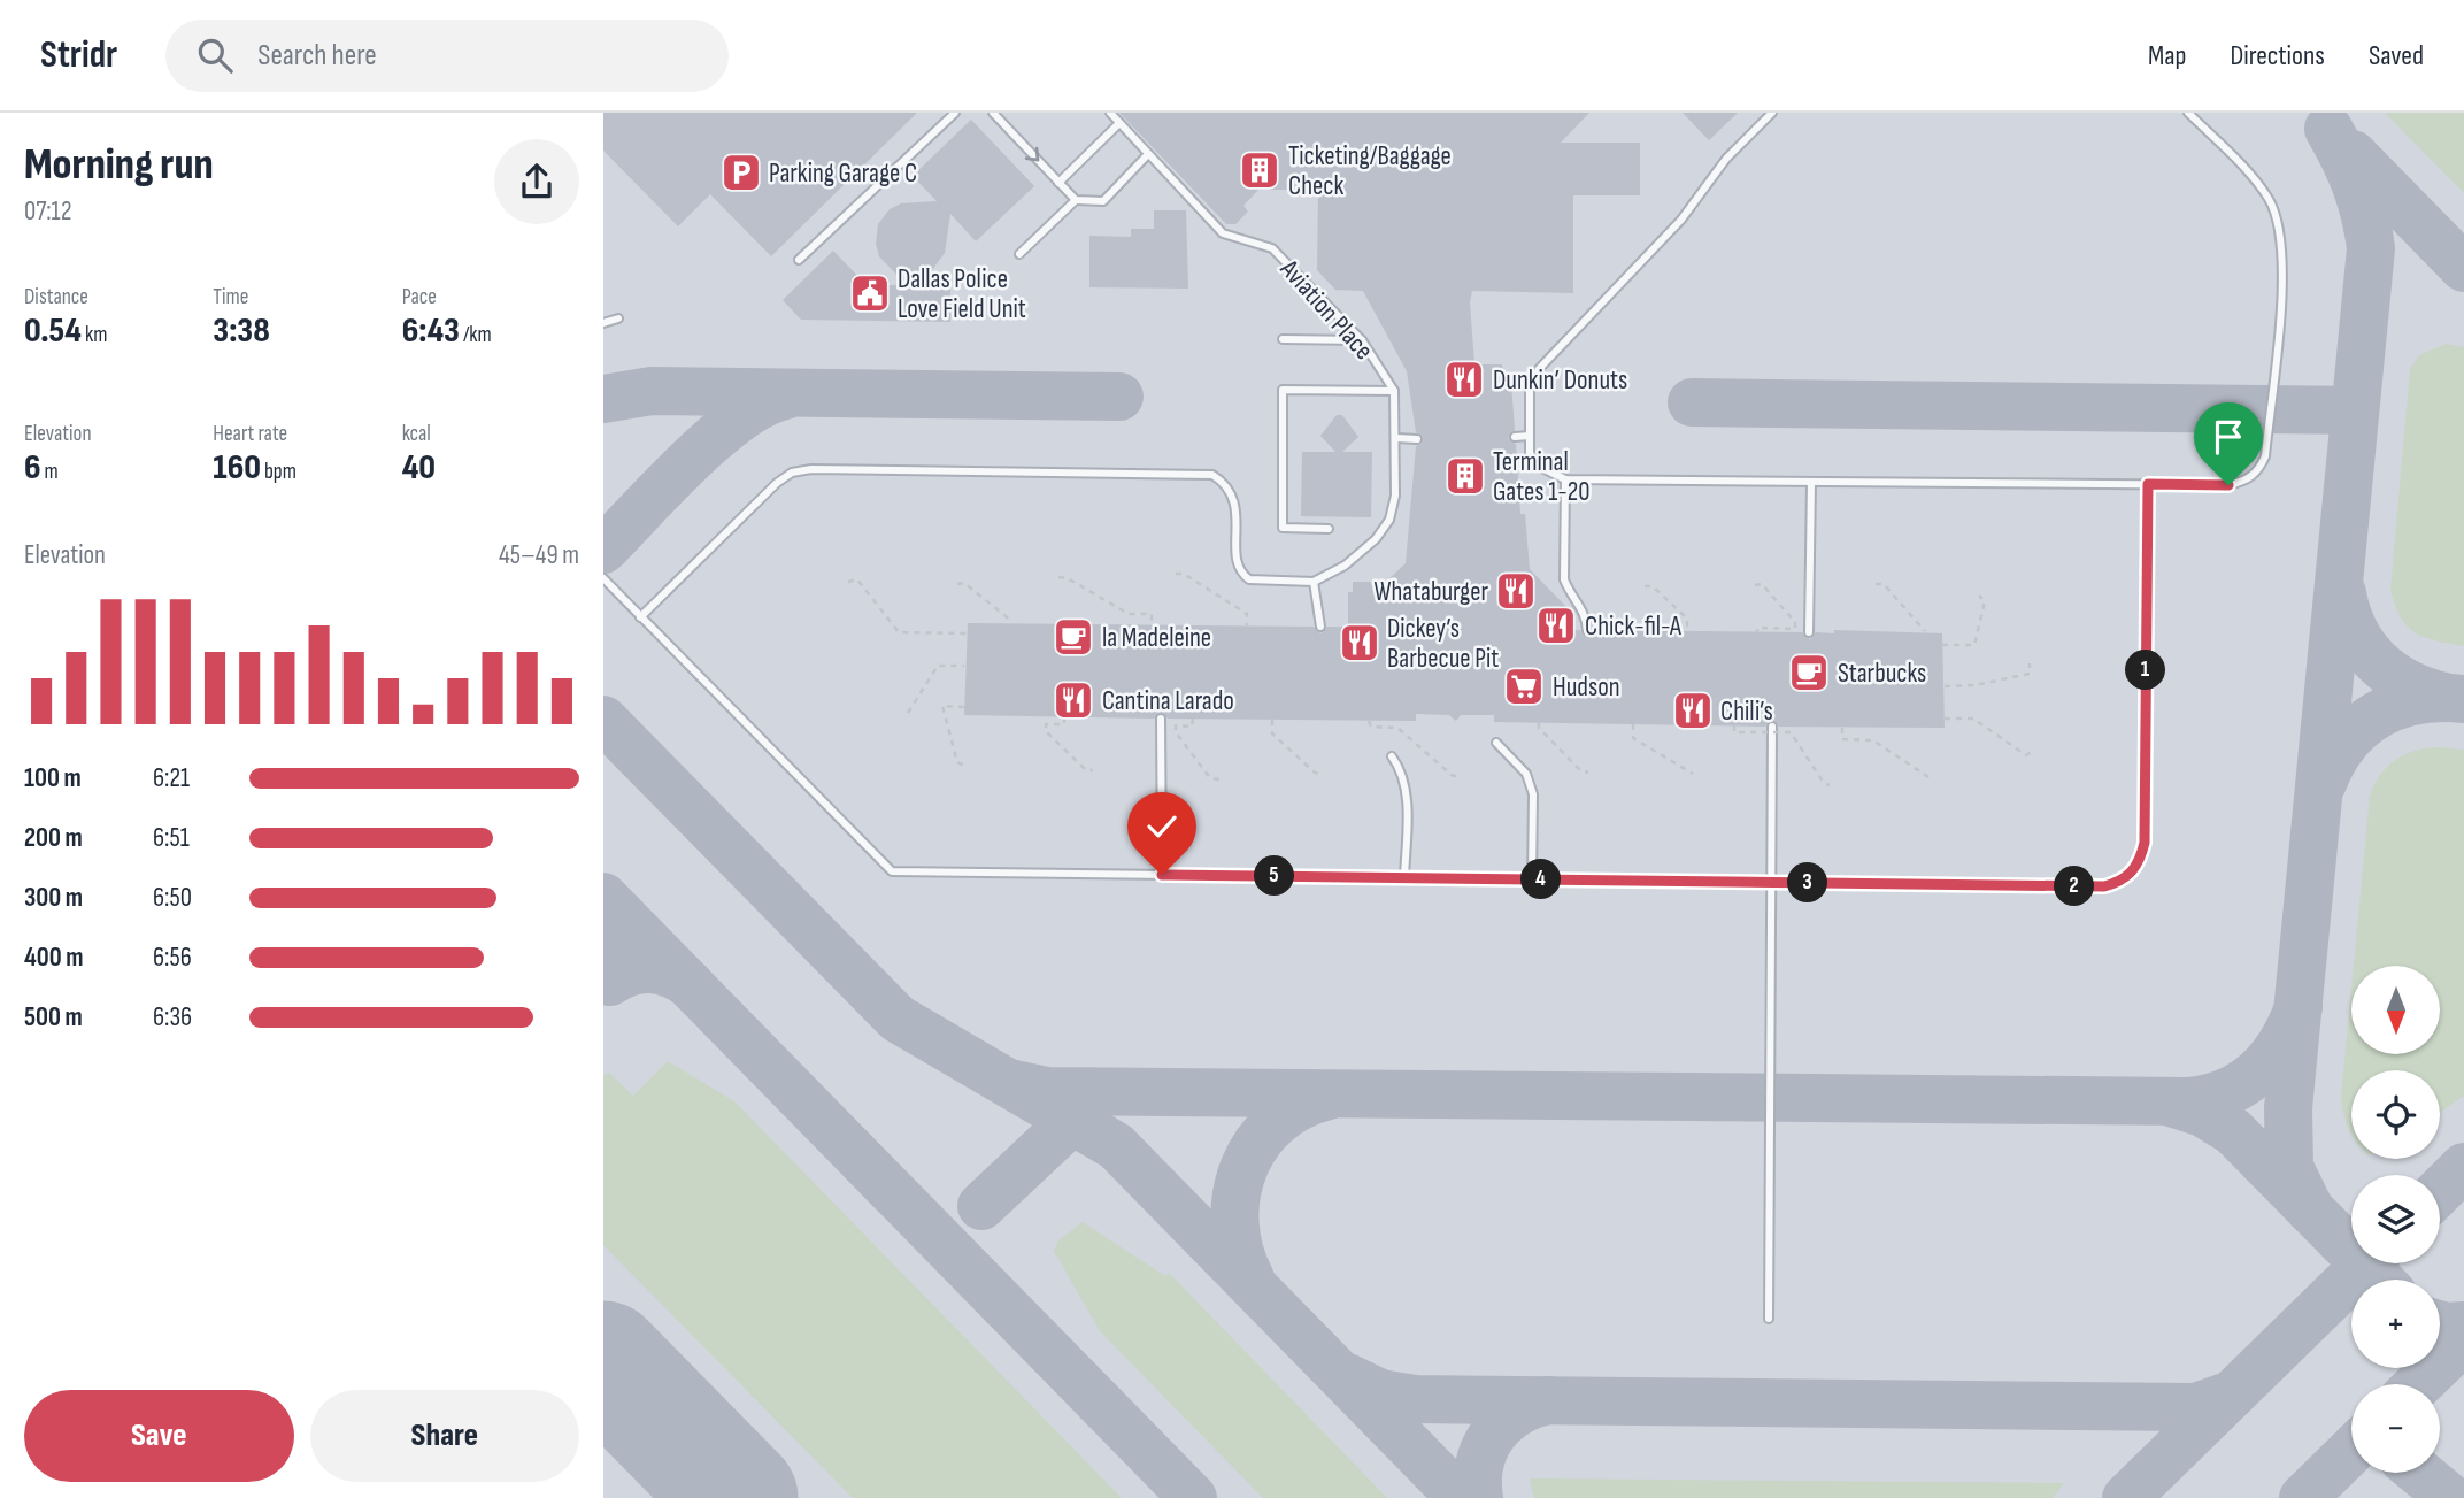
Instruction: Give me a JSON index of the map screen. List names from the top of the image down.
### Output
{
  "streets": {
    "lane": ["Aviation Place"]
  },
  "places": {
    "building": ["Ticketing/Baggage Check", "Terminal Gates 1-20"],
    "parking": ["Parking Garage C"],
    "public building": ["Dallas Police Love Field Unit"],
    "restaurant": [
      "Dunkin’ Donuts",
      "Whataburger",
      "Chick-fil-A",
      "Dickey’s Barbecue Pit",
      "Cantina Larado",
      "Chili’s"
    ],
    "cafe": ["la Madeleine", "Starbucks"],
    "supermarket": ["Hudson"]
  },
  "north": "bottom",
  "page": {
    "header": "Stridr",
    "search": "Search here",
    "nav": ["Map", "Directions", "Saved"],
    "heading": ["Morning run", "07:12"],
    "stats": [
      ["Distance", "0.54 km"],
      ["Time", "3:38"],
      ["Pace", "6:43 /km"],
      ["Elevation", "6 m"],
      ["Heart rate", "160 bpm"],
      ["kcal", "40"]
    ],
    "chart": ["Elevation", "45–49 m"],
    "pins": [
      "1",
      "5",
      "4",
      "3",
      "2"
    ],
    "list": [
      {
        "name": "100 m",
        "note": "6:21"
      },
      {
        "name": "200 m",
        "note": "6:51"
      },
      {
        "name": "300 m",
        "note": "6:50"
      },
      {
        "name": "400 m",
        "note": "6:56"
      },
      {
        "name": "500 m",
        "note": "6:36"
      }
    ],
    "map_buttons": ["+", "−"],
    "buttons": ["Save", "Share"]
  }
}
